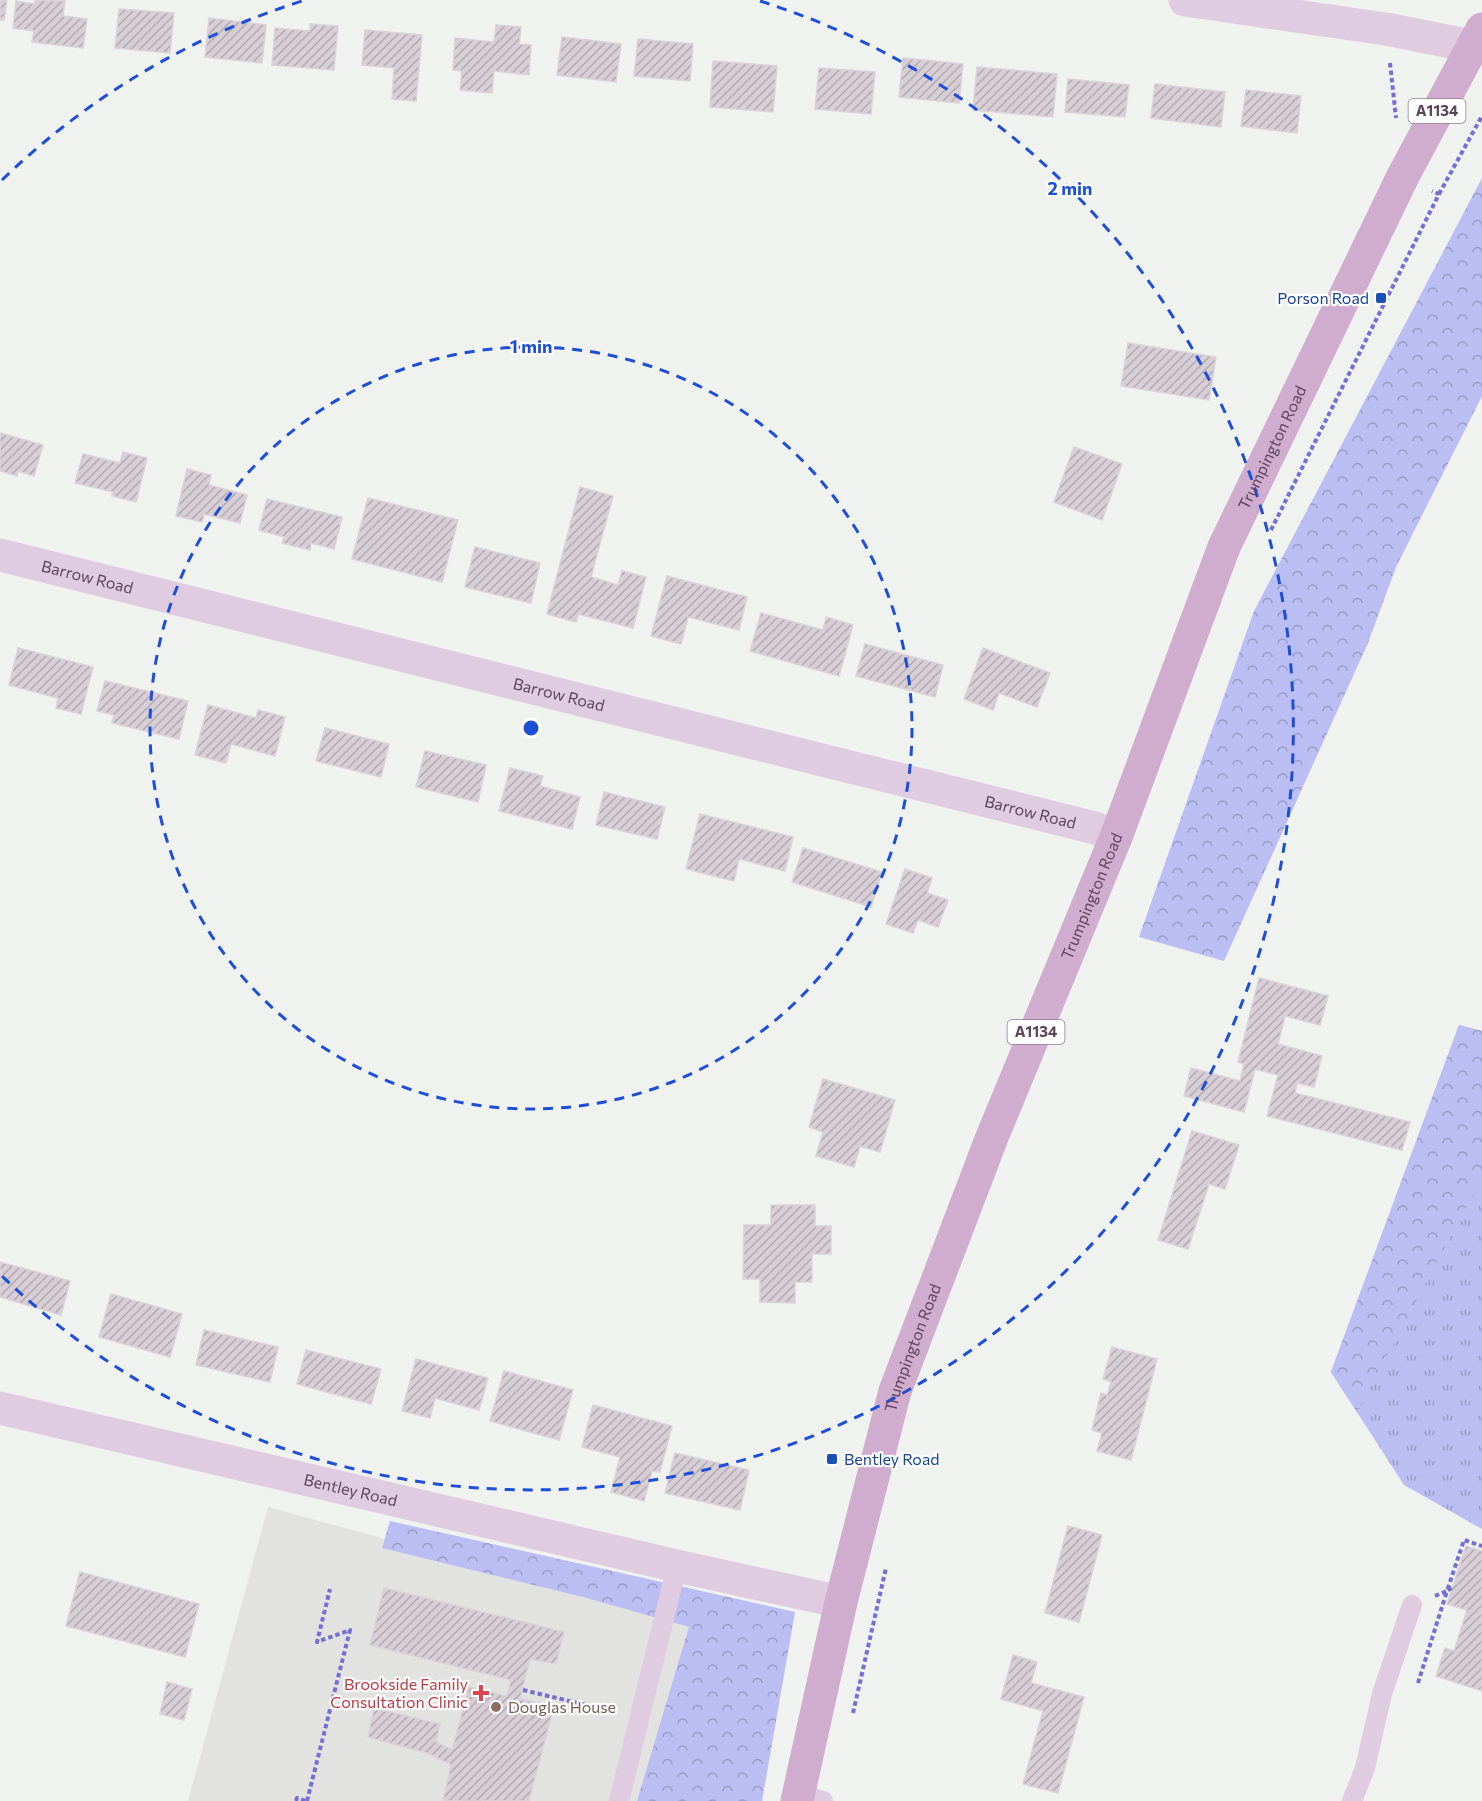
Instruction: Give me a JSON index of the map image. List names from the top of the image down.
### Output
{
  "streets": {
    "main road": ["A1134", "Trumpington Road"],
    "street": ["Barrow Road", "Bentley Road"]
  },
  "crossings": [
    ["Trumpington Road", "Barrow Road"],
    ["Trumpington Road", "Bentley Road"]
  ],
  "places": {
    "transit": ["Porson Road", "Bentley Road"],
    "health": ["Brookside Family Consultation Clinic"],
    "other": ["Douglas House"]
  },
  "rings": ["2 min", "1 min"]
}
